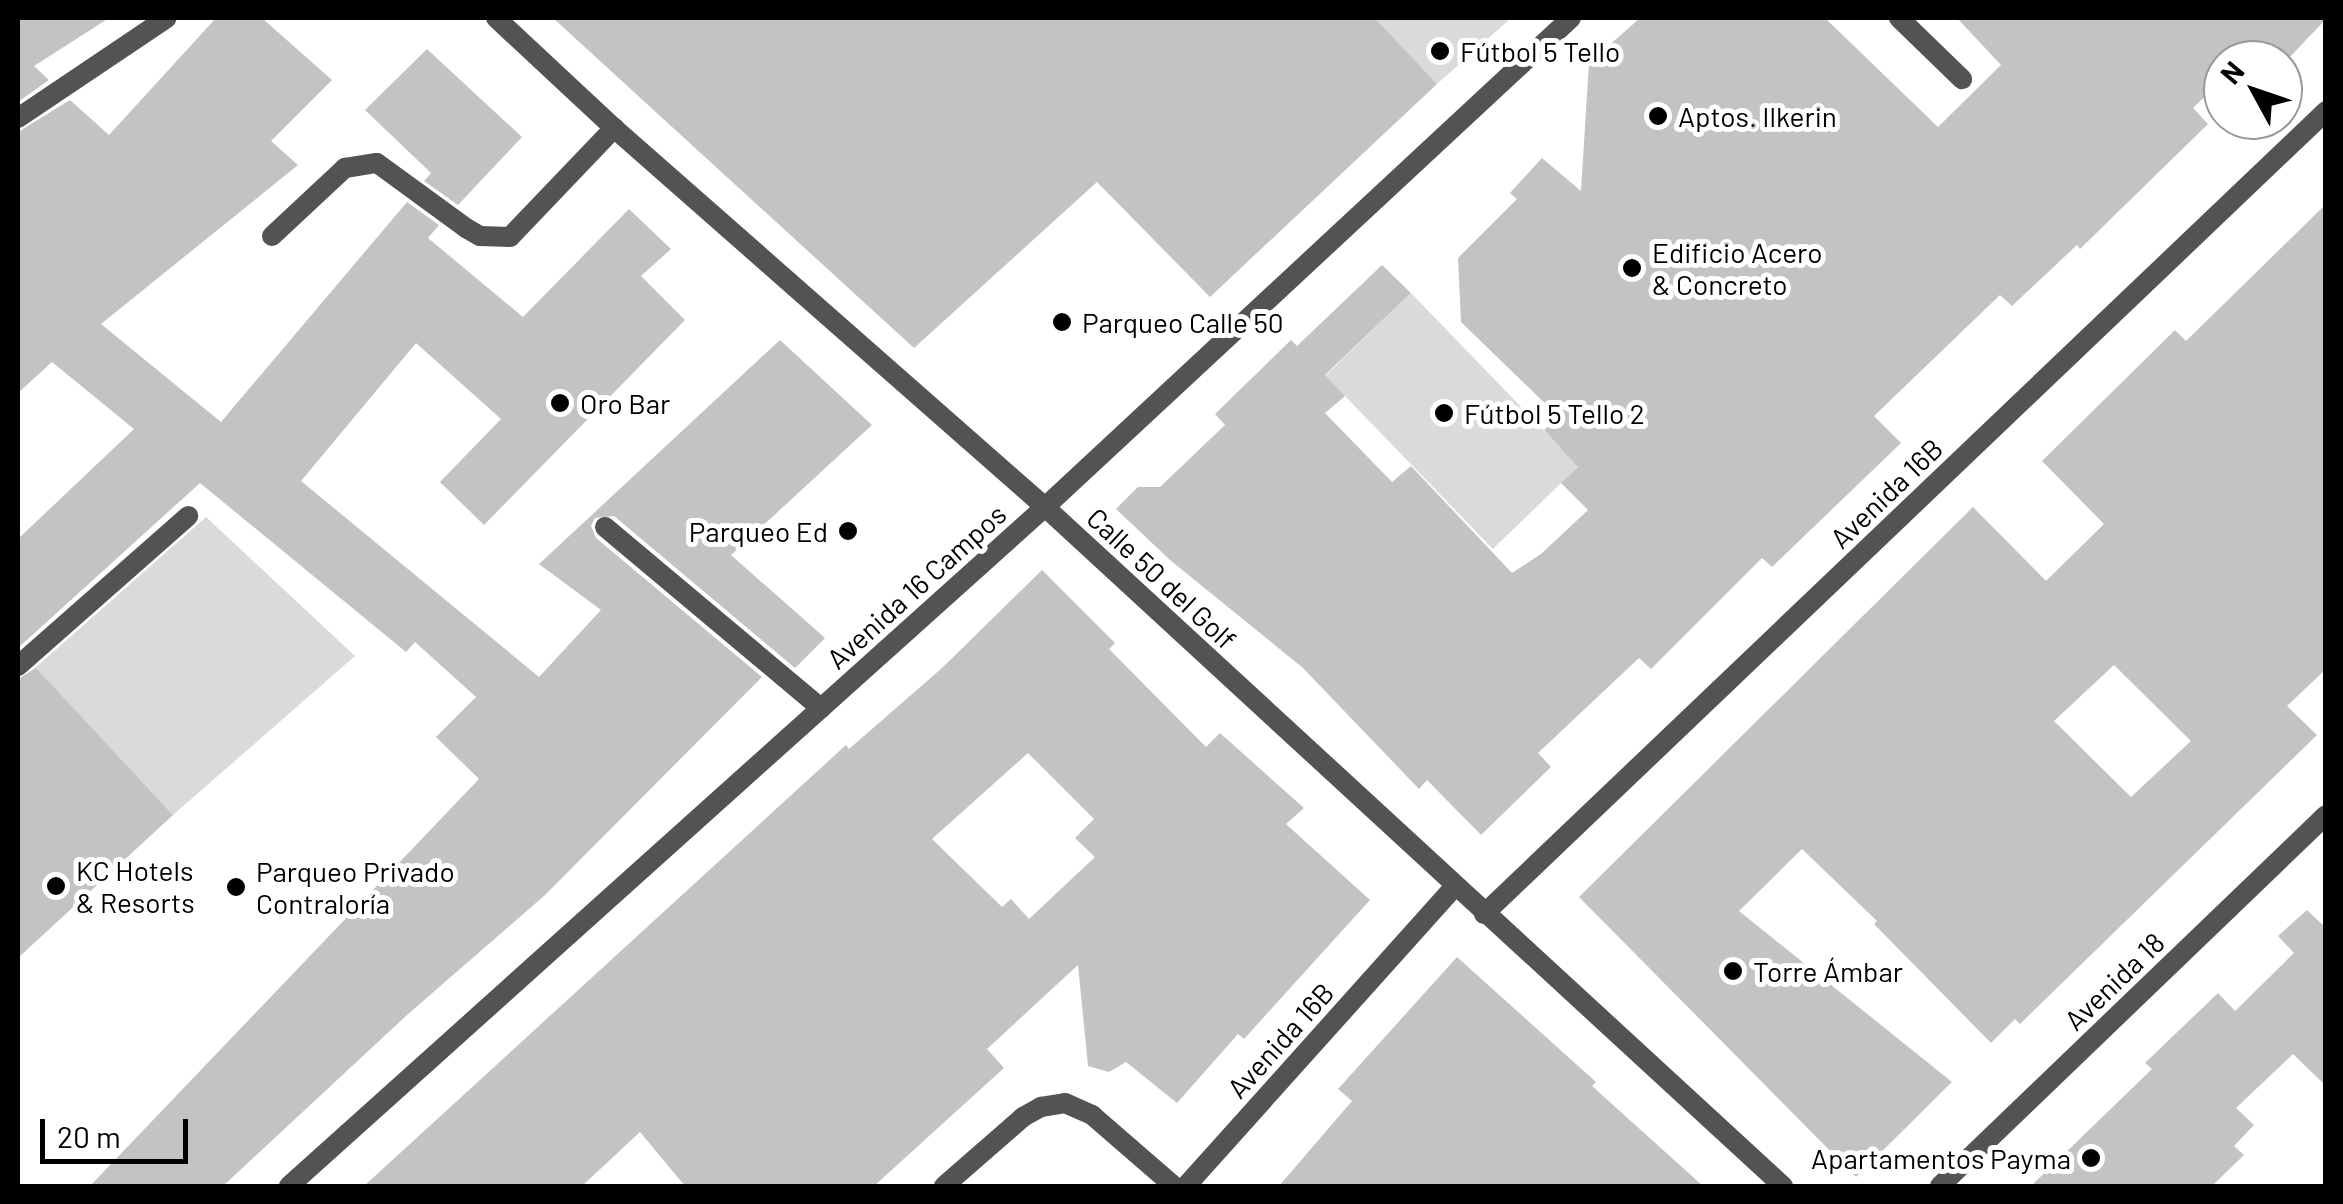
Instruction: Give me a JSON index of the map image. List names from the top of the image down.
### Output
{
  "streets": {
    "street": [
      "Avenida 16B",
      "Calle 50 del Golf",
      "Avenida 16 Campos",
      "Avenida 18"
    ]
  },
  "crossings": [
    ["Avenida 16B", "Calle 50 del Golf"],
    ["Calle 50 del Golf", "Avenida 16 Campos"]
  ],
  "places": [
    "Fútbol 5 Tello",
    "Aptos. Ilkerin",
    "Edificio Acero & Concreto",
    "Parqueo Calle 50",
    "Oro Bar",
    "Fútbol 5 Tello 2",
    "Parqueo Ed",
    "KC Hotels & Resorts",
    "Parqueo Privado Contraloría",
    "Torre Ámbar",
    "Apartamentos Payma"
  ],
  "scale_bar": "20 m",
  "north": "top left"
}
